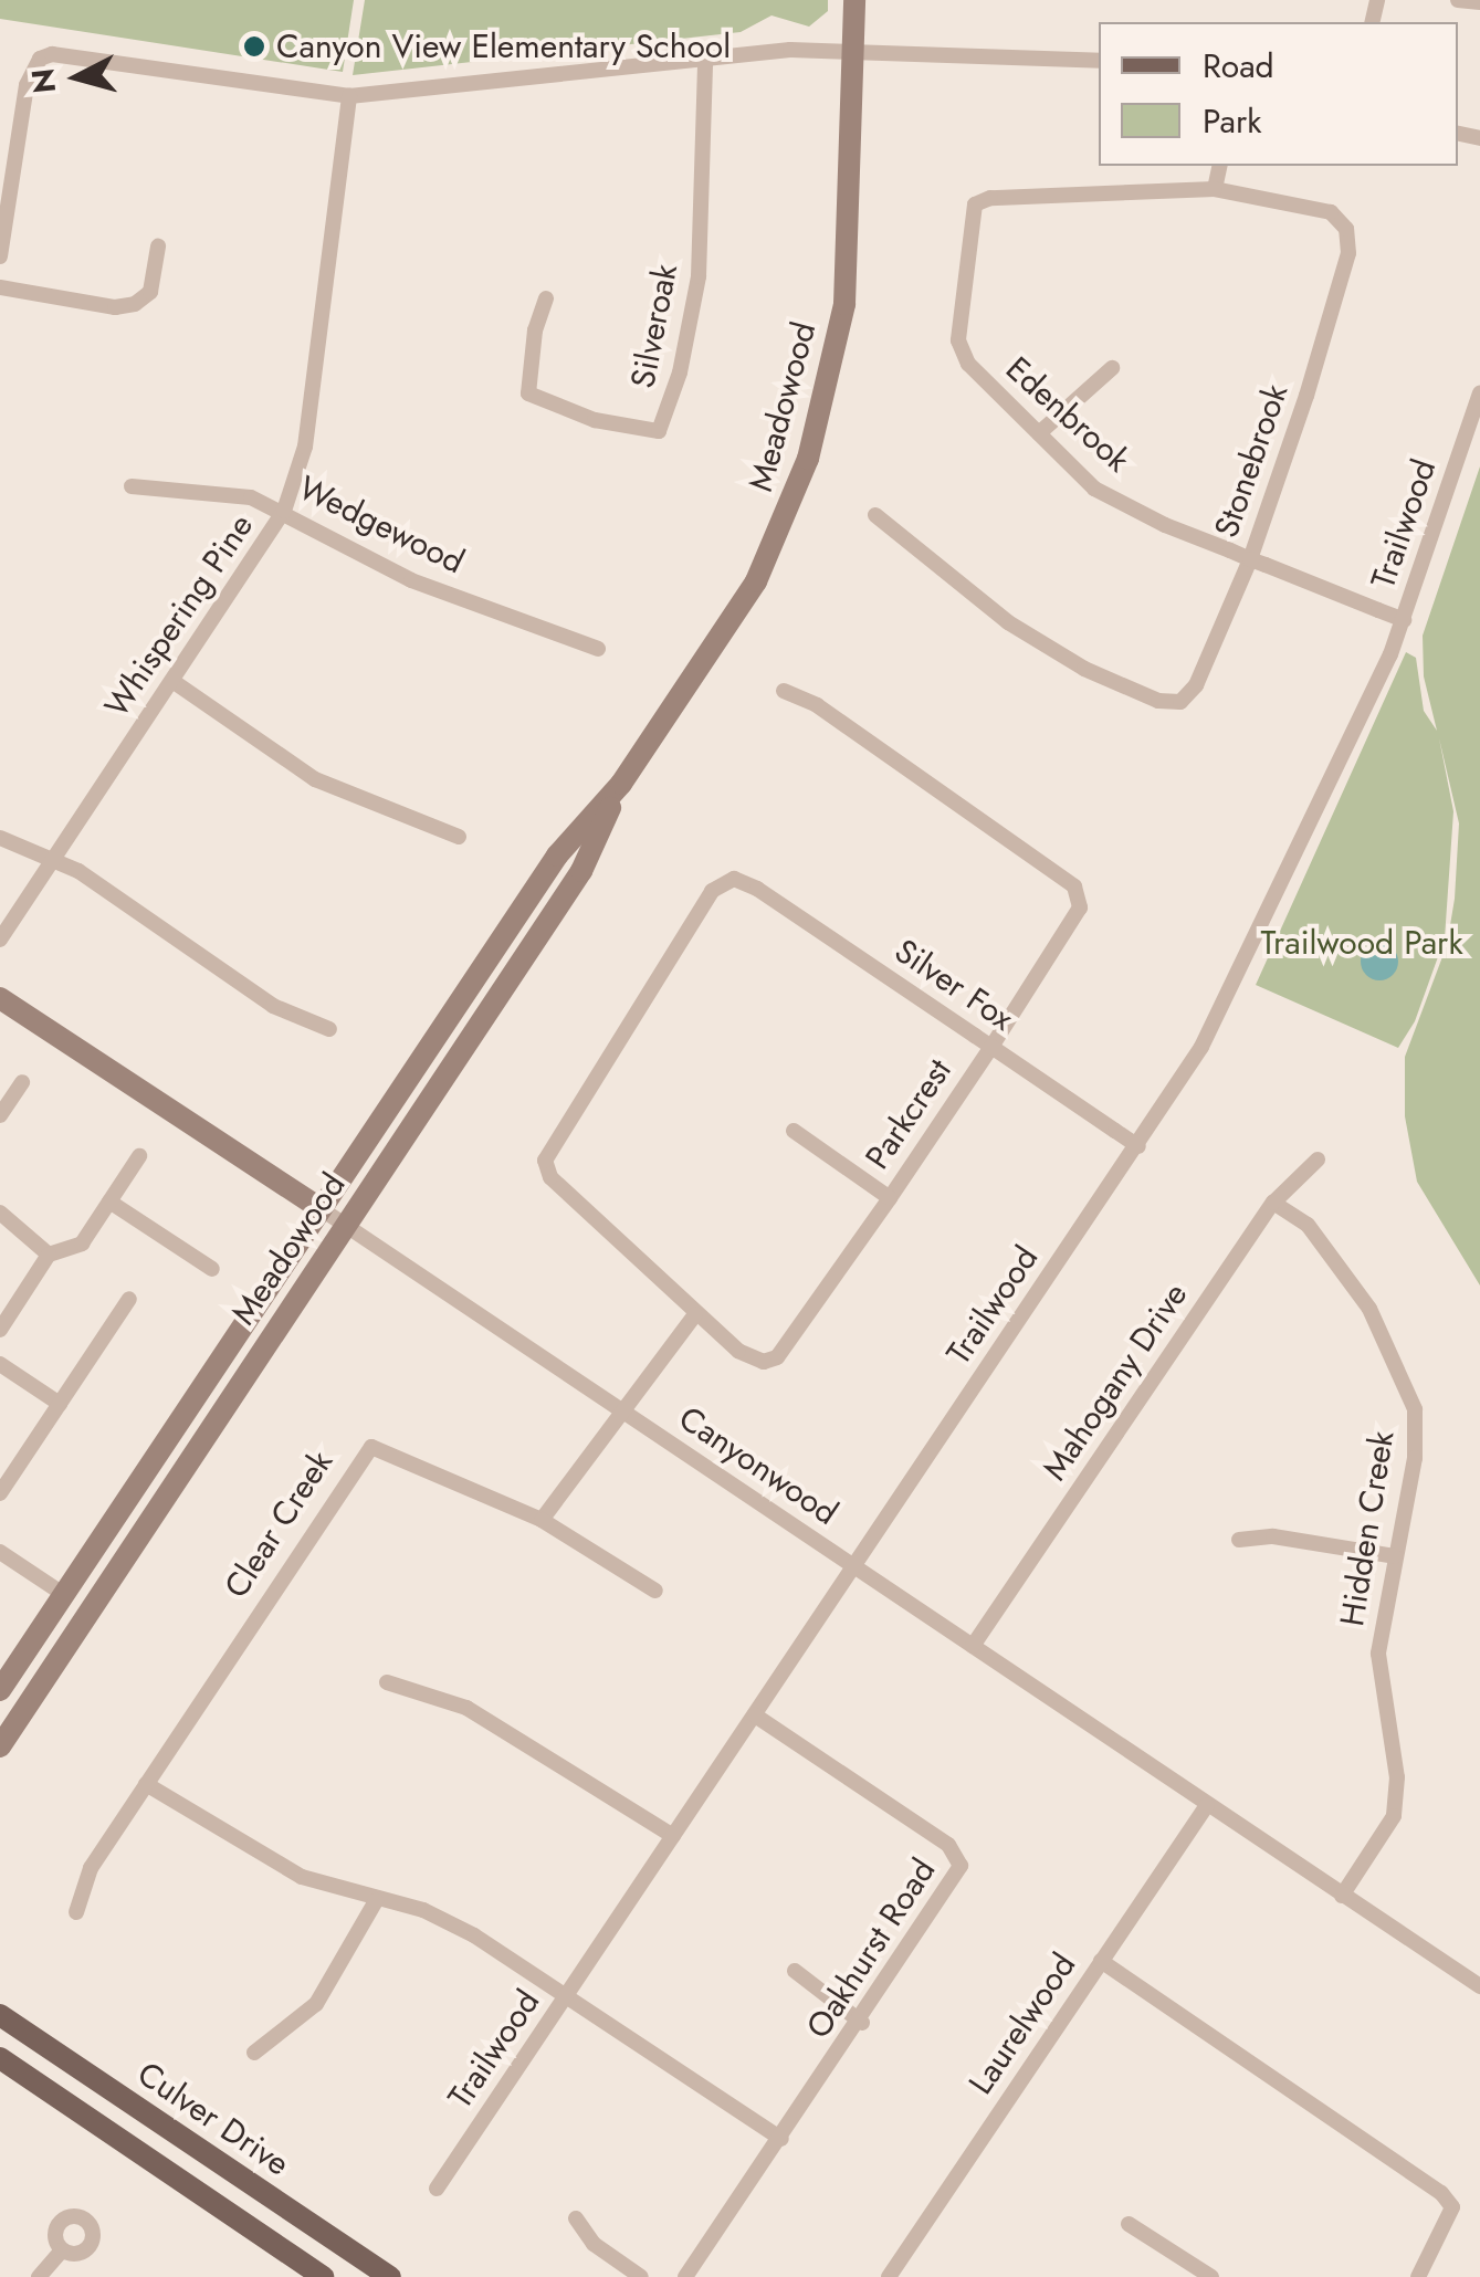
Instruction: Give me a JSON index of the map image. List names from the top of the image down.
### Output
{
  "streets": {
    "main road": ["Meadowood", "Canyonwood", "Culver Drive"],
    "street": [
      "Silveroak",
      "Edenbrook",
      "Stonebrook",
      "Trailwood",
      "Wedgewood",
      "Whispering Pine",
      "Silver Fox",
      "Parkcrest",
      "Mahogany Drive",
      "Clear Creek",
      "Hidden Creek",
      "Oakhurst Road",
      "Laurelwood"
    ]
  },
  "crossings": [
    ["Meadowood", "Canyonwood"],
    ["Edenbrook", "Stonebrook"],
    ["Edenbrook", "Trailwood"],
    ["Trailwood", "Silver Fox"],
    ["Trailwood", "Canyonwood"],
    ["Trailwood", "Oakhurst Road"],
    ["Wedgewood", "Whispering Pine"],
    ["Silver Fox", "Parkcrest"],
    ["Mahogany Drive", "Canyonwood"],
    ["Mahogany Drive", "Hidden Creek"],
    ["Canyonwood", "Hidden Creek"],
    ["Canyonwood", "Laurelwood"]
  ],
  "parks": ["Trailwood Park"],
  "places": ["Canyon View Elementary School"],
  "legend": ["Road", "Park"],
  "north": "left"
}
